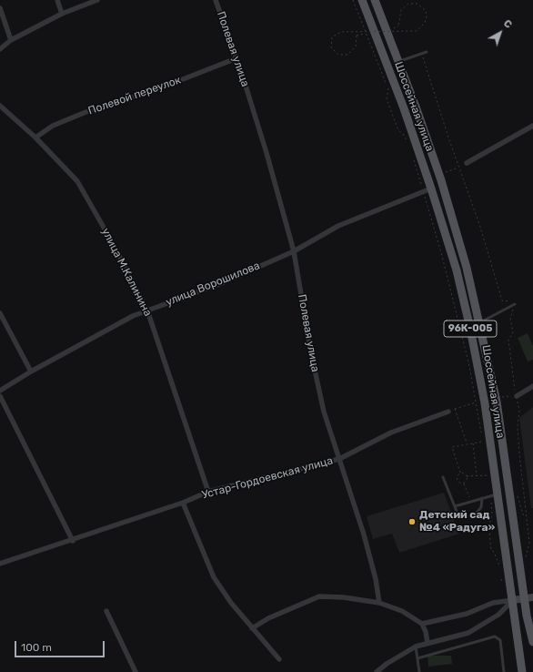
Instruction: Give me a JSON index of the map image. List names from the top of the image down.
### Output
{
  "streets": {
    "main road": ["Шоссейная улица", "96К-005"],
    "street": [
      "Полевая улица",
      "Полевой переулок",
      "улица М.Калинина",
      "улица Ворошилова",
      "Устар-Гордоевская улица"
    ]
  },
  "crossings": [
    ["Полевая улица", "Полевой переулок"],
    ["Полевая улица", "улица Ворошилова"],
    ["Полевая улица", "Устар-Гордоевская улица"],
    ["Полевой переулок", "улица М.Калинина"],
    ["Шоссейная улица", "улица Ворошилова"],
    ["улица М.Калинина", "улица Ворошилова"],
    ["улица М.Калинина", "Устар-Гордоевская улица"]
  ],
  "places": ["Детский сад №4 «Радуга»"],
  "scale_bar": "100 m",
  "north": "top right"
}
